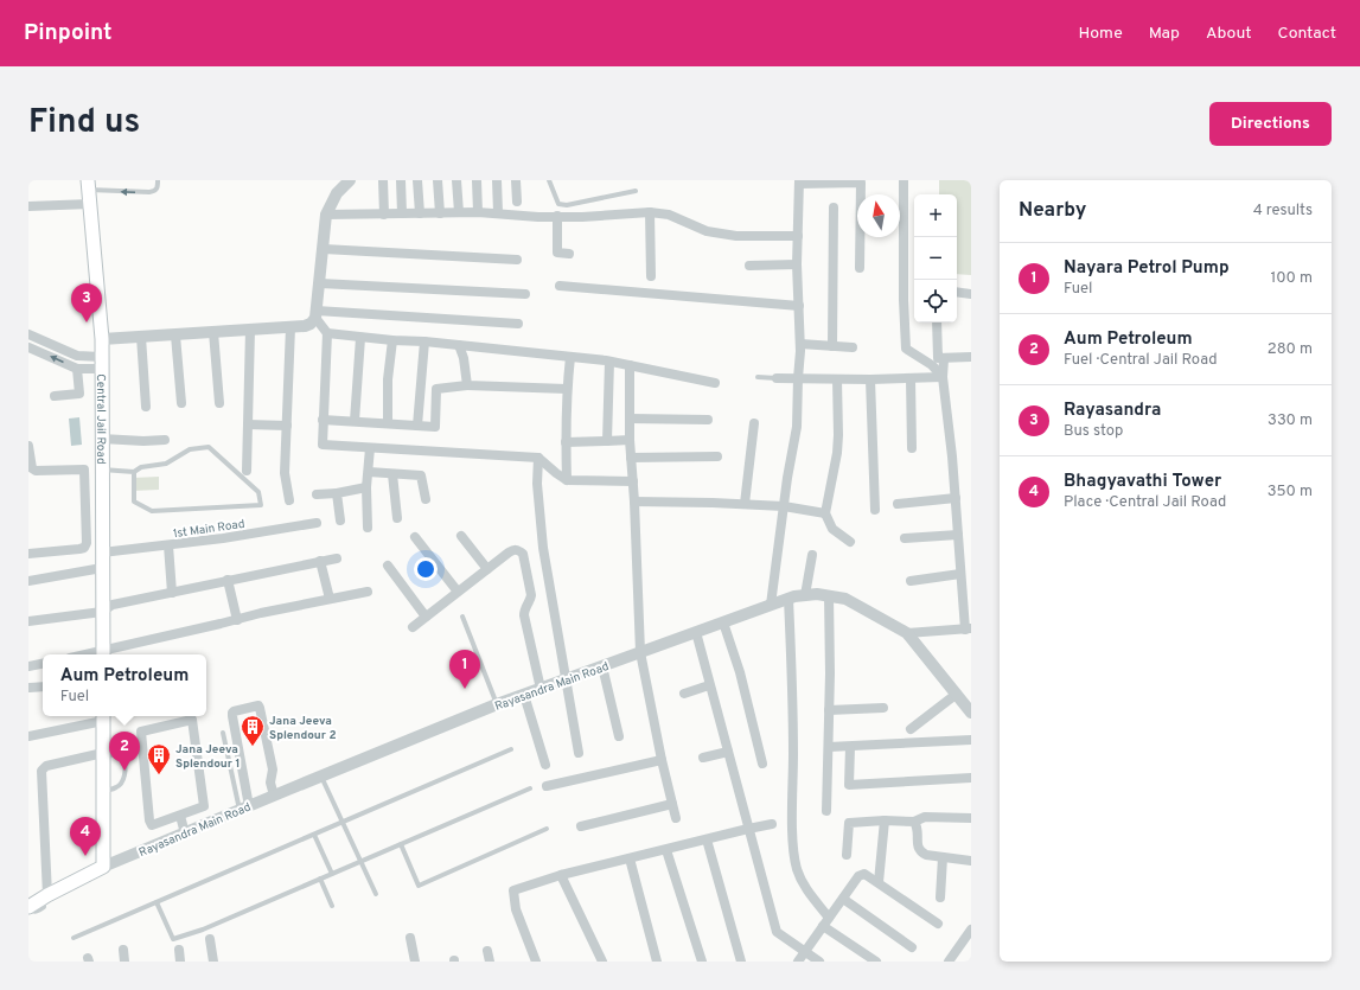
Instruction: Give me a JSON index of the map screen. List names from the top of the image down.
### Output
{
  "streets": {
    "main road": ["Central Jail Road"],
    "street": ["1st Main Road", "Rayasandra Main Road"]
  },
  "crossings": [
    ["Central Jail Road", "1st Main Road"]
  ],
  "places": {
    "building": ["Jana Jeeva Splendour 2", "Jana Jeeva Splendour 1"]
  },
  "north": "top",
  "page": {
    "header": "Pinpoint",
    "nav": [
      "Home",
      "Map",
      "About",
      "Contact"
    ],
    "title": "Find us",
    "buttons": "Directions",
    "heading": ["Nearby", "4 results"],
    "map_buttons": ["+", "−"],
    "list": [
      {
        "mark": "1",
        "name": "Nayara Petrol Pump",
        "note": "Fuel",
        "value": "100 m"
      },
      {
        "mark": "2",
        "name": "Aum Petroleum",
        "note": "Fuel · Central Jail Road",
        "value": "280 m"
      },
      {
        "mark": "3",
        "name": "Rayasandra",
        "note": "Bus stop",
        "value": "330 m"
      },
      {
        "mark": "4",
        "name": "Bhagyavathi Tower",
        "note": "Place · Central Jail Road",
        "value": "350 m"
      }
    ],
    "pins": [
      "3",
      "1",
      "2",
      "4"
    ],
    "popup": ["Aum Petroleum", "Fuel"]
  }
}
